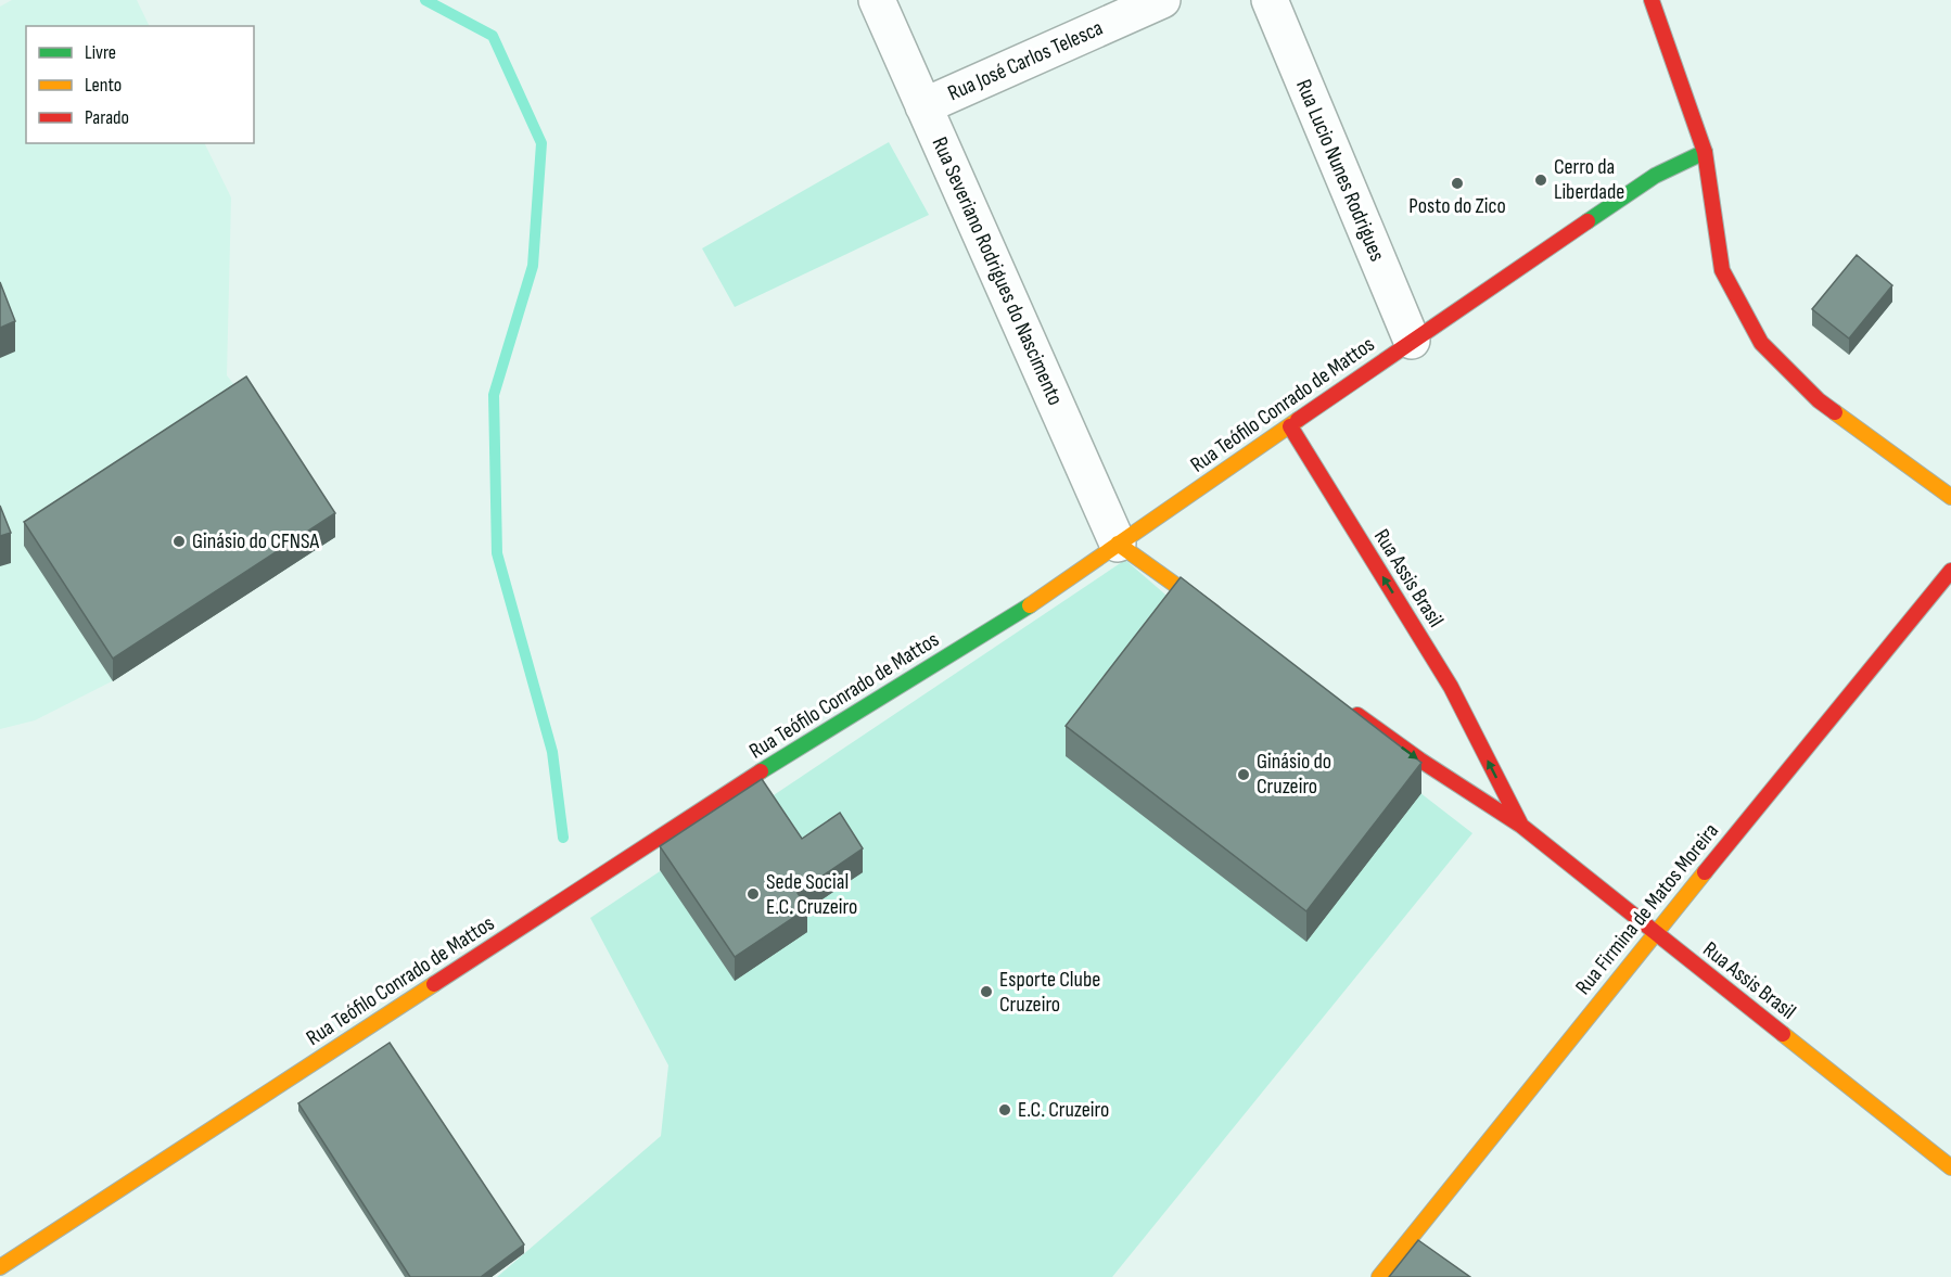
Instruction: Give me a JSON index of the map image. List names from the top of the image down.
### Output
{
  "streets": {
    "street": [
      "Rua José Carlos Telesca",
      "Rua Lucio Nunes Rodrigues",
      "Rua Severiano Rodrigues do Nascimento",
      "Rua Teófilo Conrado de Mattos",
      "Rua Assis Brasil",
      "Rua Firmina de Matos Moreira"
    ]
  },
  "crossings": [
    ["Rua José Carlos Telesca", "Rua Severiano Rodrigues do Nascimento"],
    ["Rua Lucio Nunes Rodrigues", "Rua Teófilo Conrado de Mattos"],
    ["Rua Severiano Rodrigues do Nascimento", "Rua Teófilo Conrado de Mattos"],
    ["Rua Teófilo Conrado de Mattos", "Rua Assis Brasil"],
    ["Rua Assis Brasil", "Rua Firmina de Matos Moreira"]
  ],
  "places": [
    "Cerro da Liberdade",
    "Posto do Zico",
    "Ginásio do CFNSA",
    "Ginásio do Cruzeiro",
    "Sede Social E.C. Cruzeiro",
    "Esporte Clube Cruzeiro",
    "E.C. Cruzeiro"
  ],
  "legend": ["Livre", "Lento", "Parado"]
}
